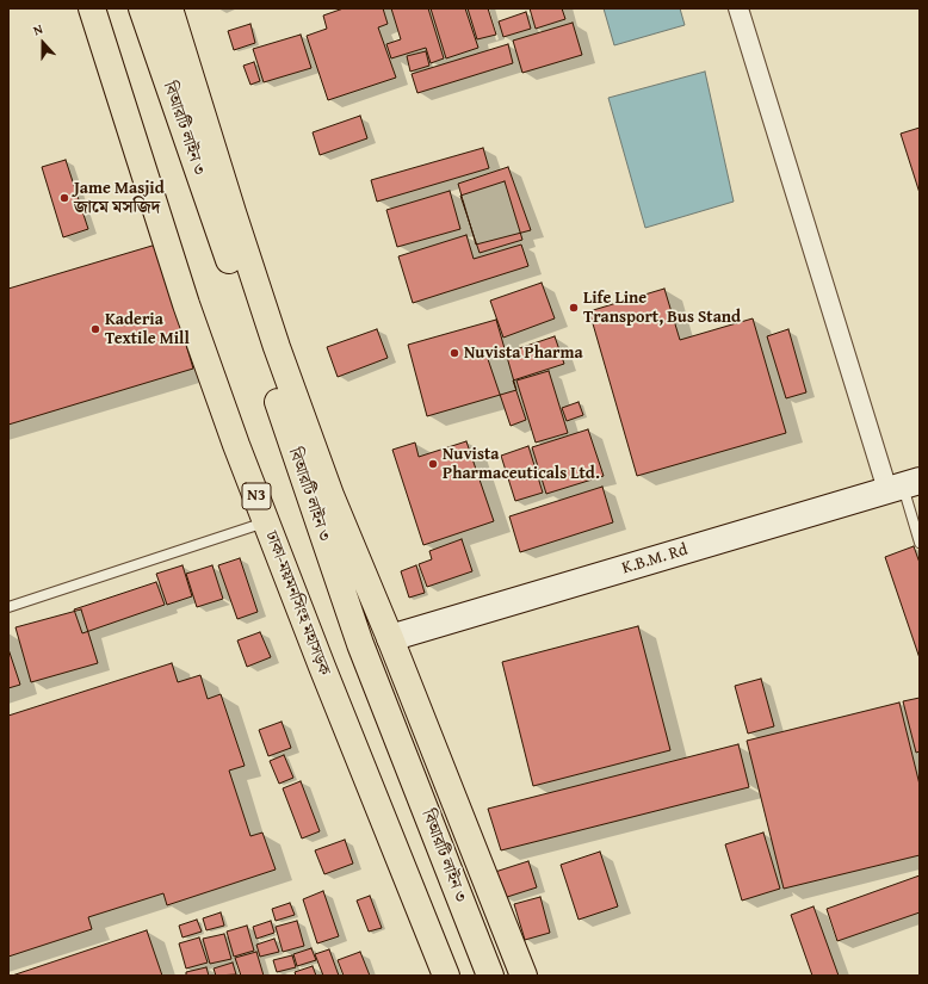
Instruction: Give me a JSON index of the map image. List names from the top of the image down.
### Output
{
  "streets": {
    "highway": ["বিআরটি লাইন ৩", "N3", "ঢাকা-ময়মনসিংহ মহাসড়ক"],
    "street": ["K.B.M. Rd"]
  },
  "places": [
    "Jame Masjid জামে মসজিদ",
    "Life Line Transport, Bus Stand",
    "Kaderia Textile Mill",
    "Nuvista Pharma",
    "Nuvista Pharmaceuticals Ltd."
  ],
  "north": "top"
}
